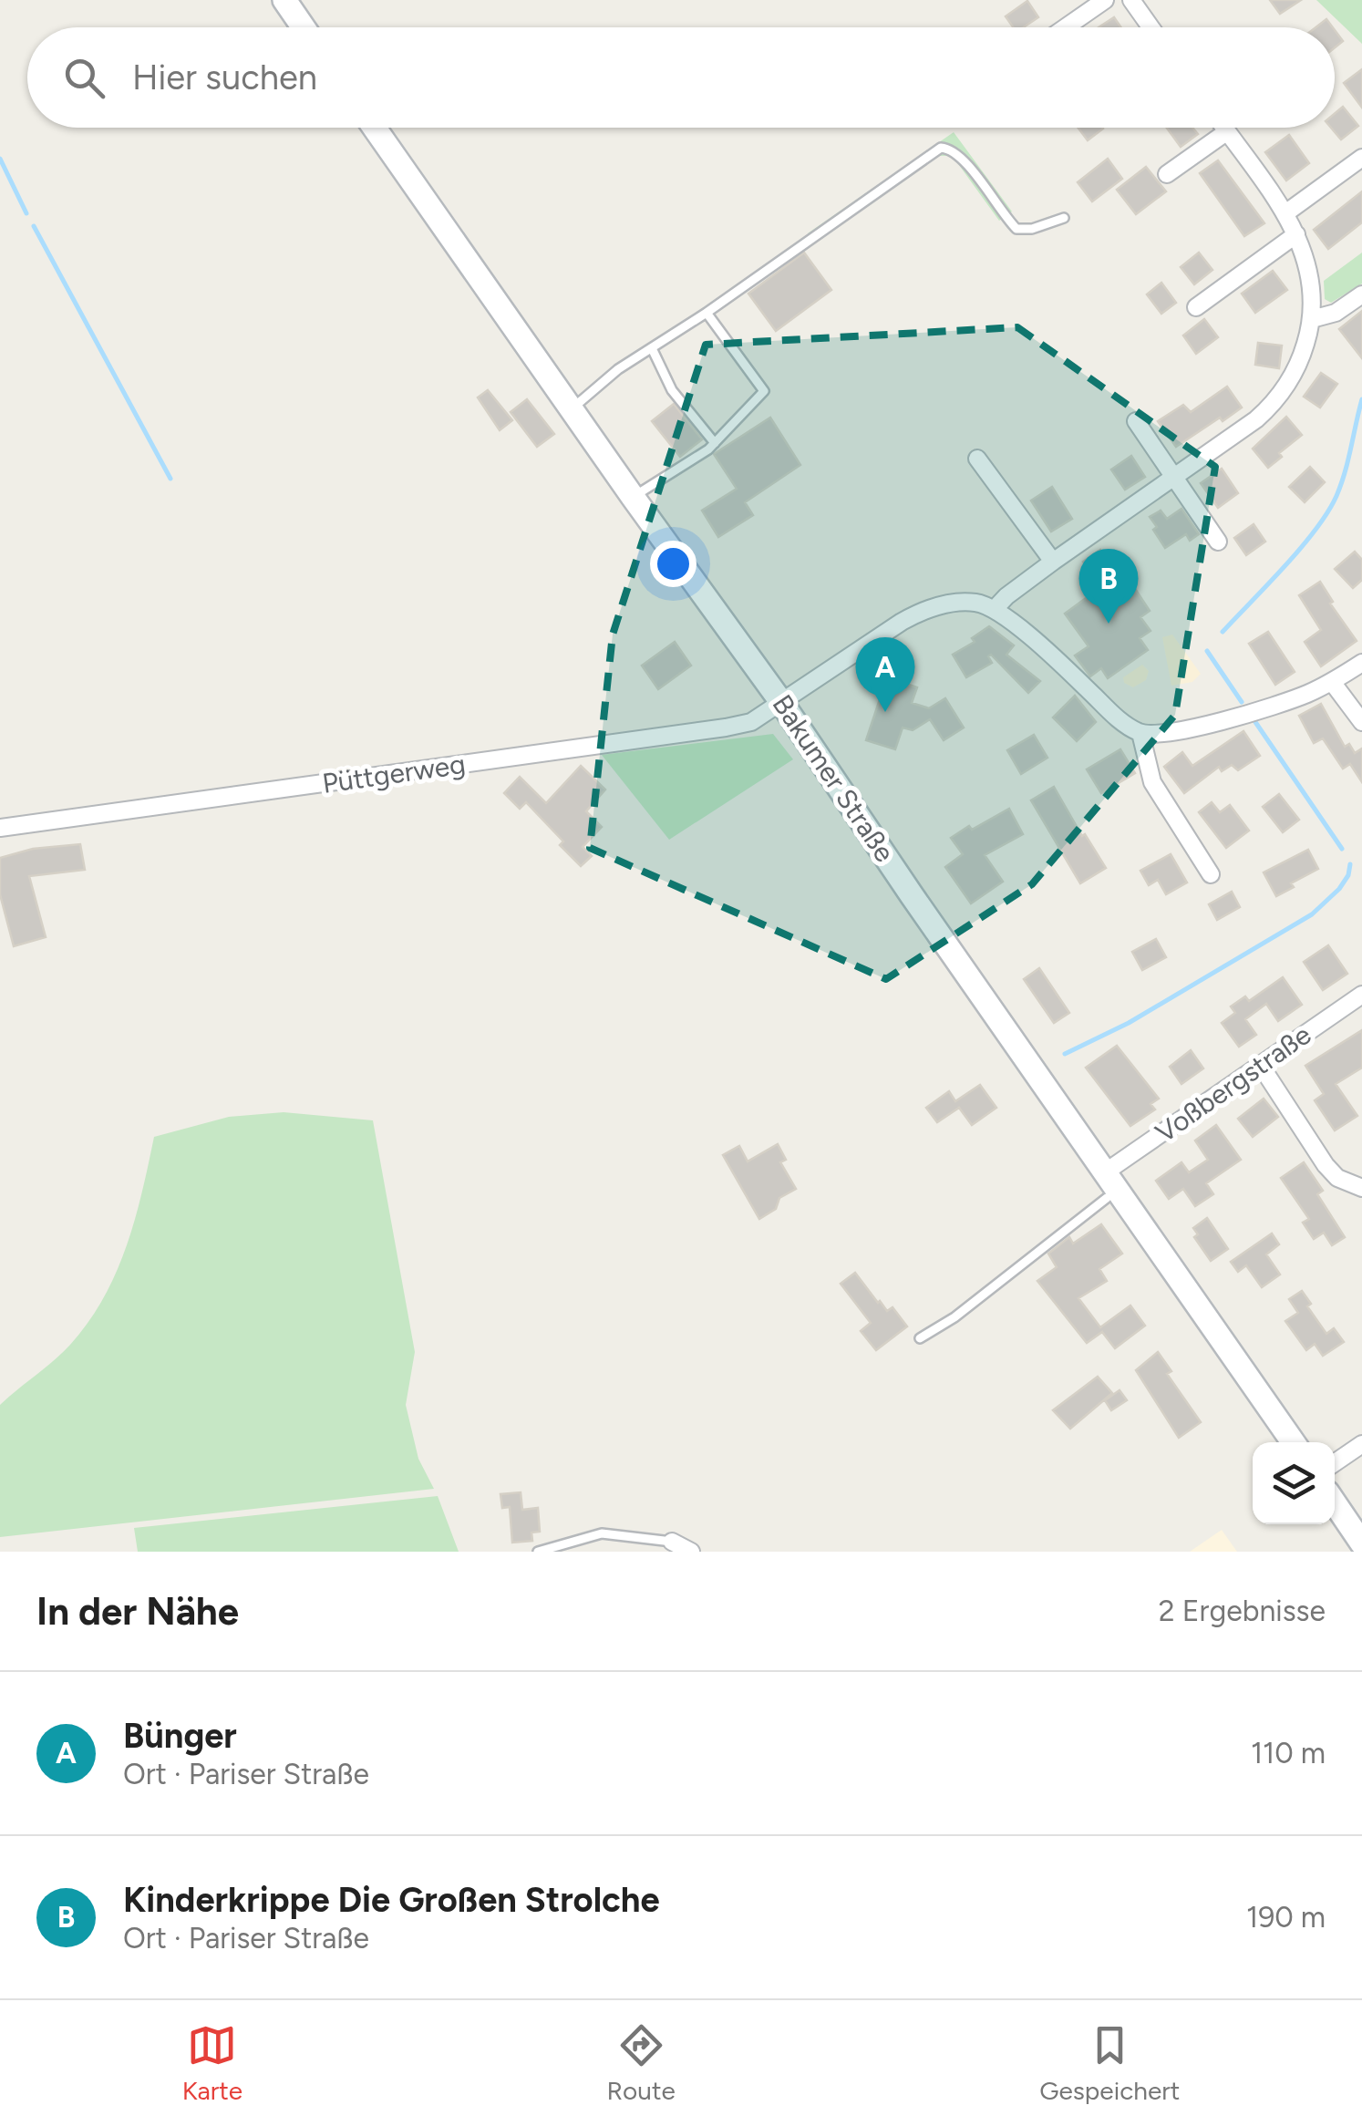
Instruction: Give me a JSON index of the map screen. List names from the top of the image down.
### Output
{
  "streets": {
    "main road": ["Bakumer Straße"],
    "street": ["Püttgerweg", "Voßbergstraße"]
  },
  "crossings": [
    ["Püttgerweg", "Bakumer Straße"],
    ["Bakumer Straße", "Voßbergstraße"]
  ],
  "page": {
    "search": "Hier suchen",
    "pins": ["B", "A"],
    "heading": ["In der Nähe", "2 Ergebnisse"],
    "list": [
      {
        "mark": "A",
        "name": "Bünger",
        "note": "Ort · Pariser Straße",
        "value": "110 m"
      },
      {
        "mark": "B",
        "name": "Kinderkrippe Die Großen Strolche",
        "note": "Ort · Pariser Straße",
        "value": "190 m"
      }
    ],
    "nav": ["Karte", "Route", "Gespeichert"]
  }
}
